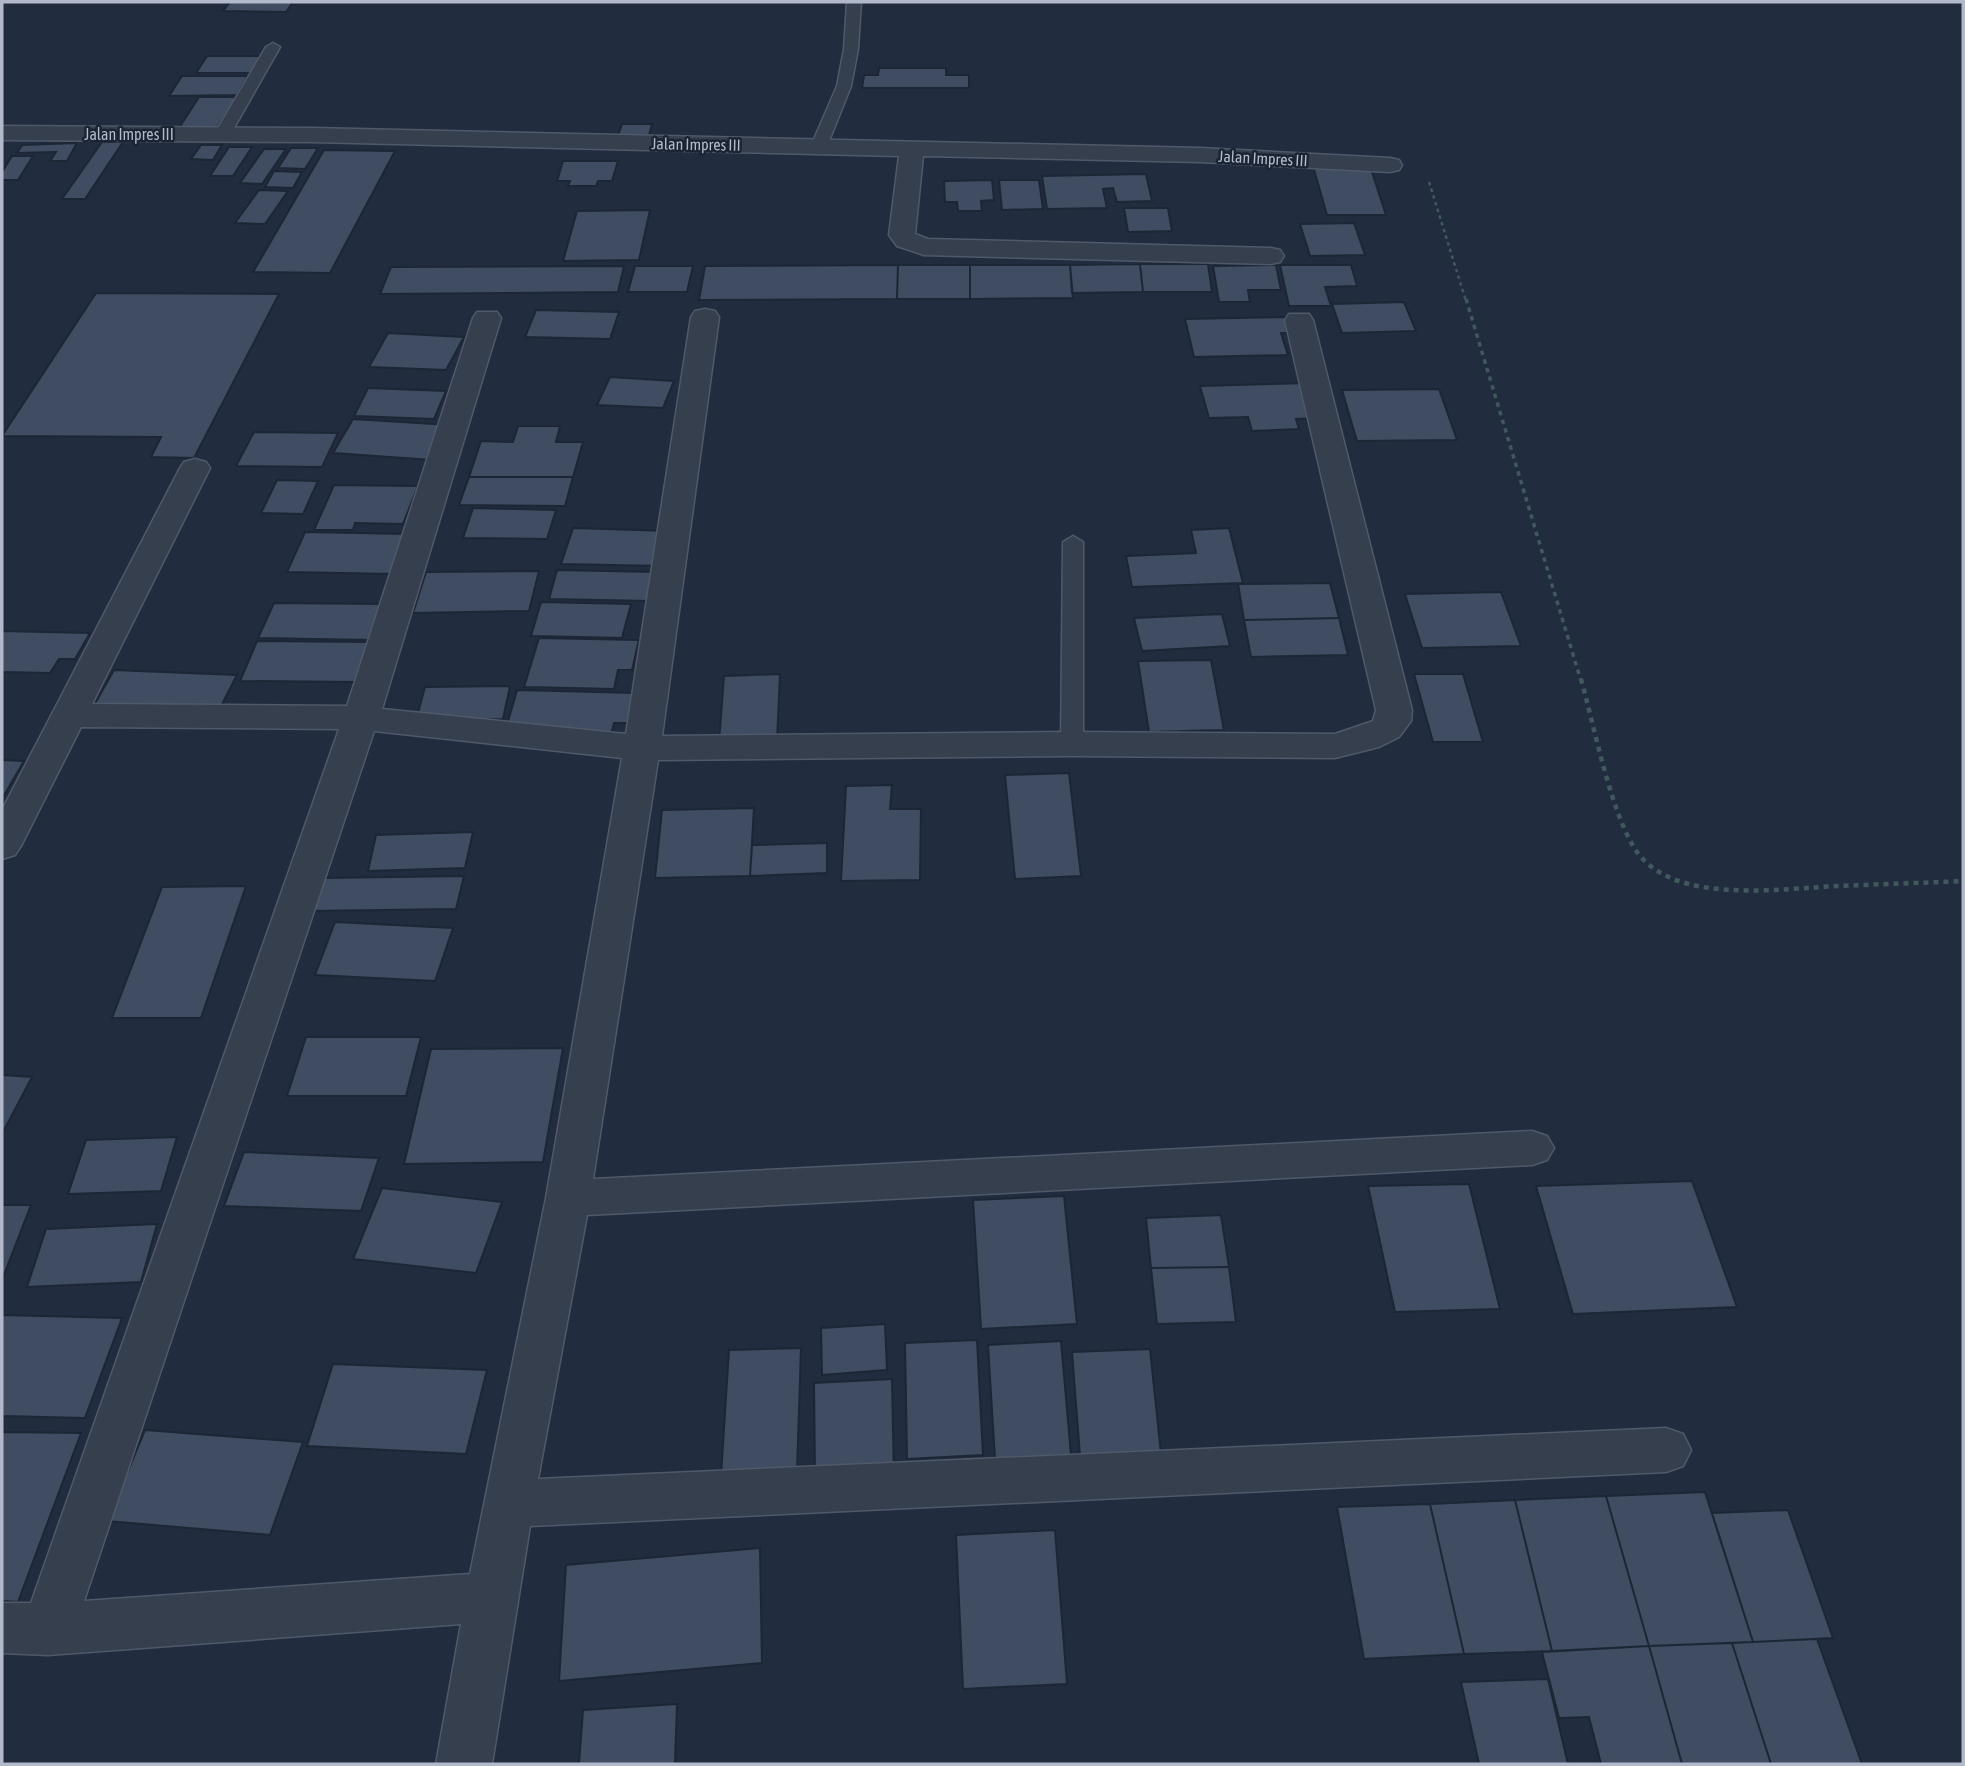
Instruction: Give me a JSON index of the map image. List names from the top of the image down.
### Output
{
  "streets": {
    "street": ["Jalan Impres III"]
  }
}
